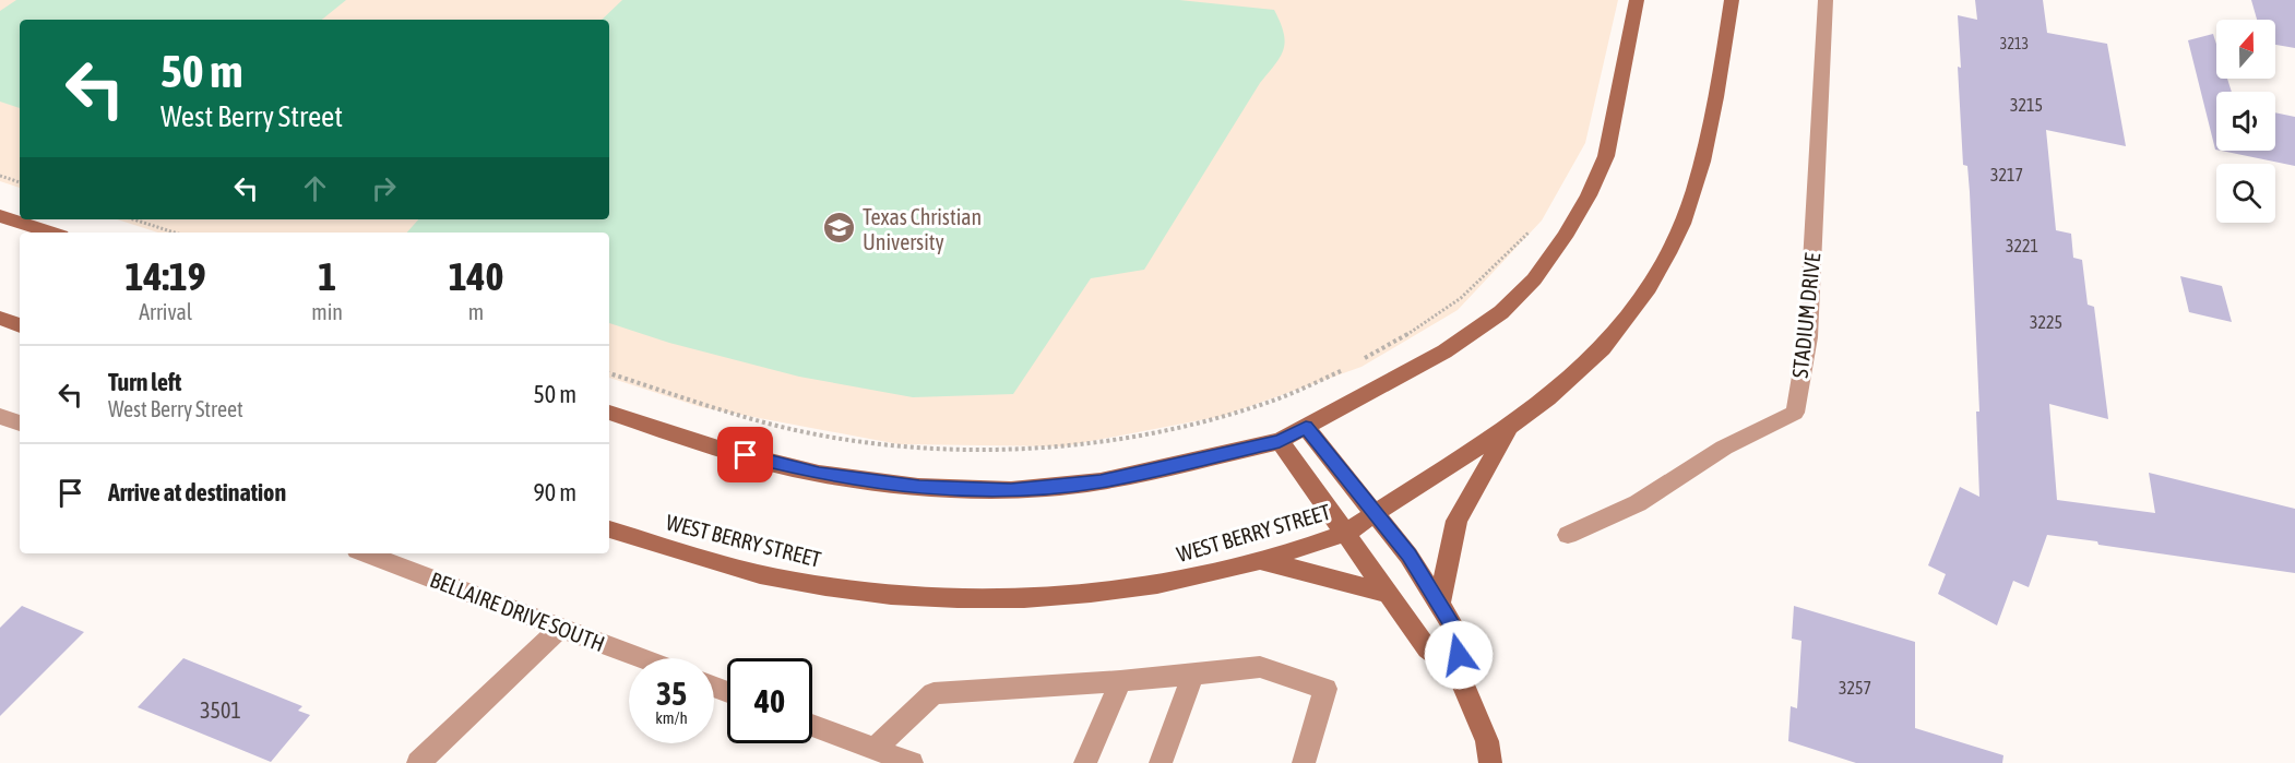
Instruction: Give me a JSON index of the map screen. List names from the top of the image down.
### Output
{
  "streets": {
    "main road": ["WEST BERRY STREET"],
    "street": ["STADIUM DRIVE", "BELLAIRE DRIVE SOUTH"]
  },
  "places": {
    "school or university": ["Texas Christian University"]
  },
  "house_numbers": [
    "3213",
    "3215",
    "3217",
    "3221",
    "3225",
    "3257",
    "3501"
  ],
  "north": "top",
  "page": {
    "turn": ["50 m", "West Berry Street"],
    "eta": [
      "14:19",
      "Arrival",
      "1",
      "min",
      "140",
      "m"
    ],
    "list": [
      {
        "name": "Turn left",
        "note": "West Berry Street",
        "value": "50 m"
      },
      {
        "name": "Arrive at destination",
        "value": "90 m"
      }
    ],
    "speed": "35 km/h",
    "limit": "40"
  }
}
